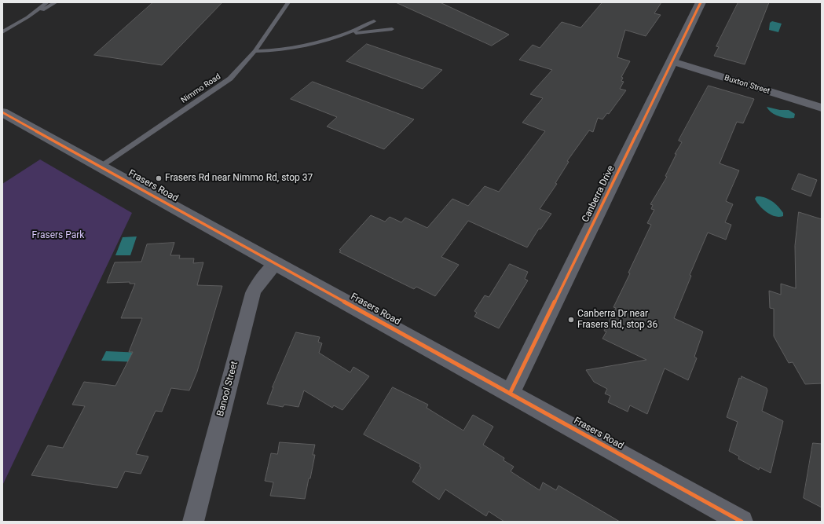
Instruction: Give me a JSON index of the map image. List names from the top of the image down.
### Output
{
  "streets": {
    "street": [
      "Buxton Street",
      "Frasers Road",
      "Canberra Drive",
      "Banool Street"
    ],
    "lane": ["Nimmo Road"]
  },
  "crossings": [
    ["Buxton Street", "Canberra Drive"],
    ["Nimmo Road", "Frasers Road"],
    ["Frasers Road", "Canberra Drive"],
    ["Frasers Road", "Banool Street"]
  ],
  "parks": ["Frasers Park"],
  "places": ["Frasers Rd near Nimmo Rd, stop 37", "Canberra Dr near Frasers Rd, stop 36"]
}
